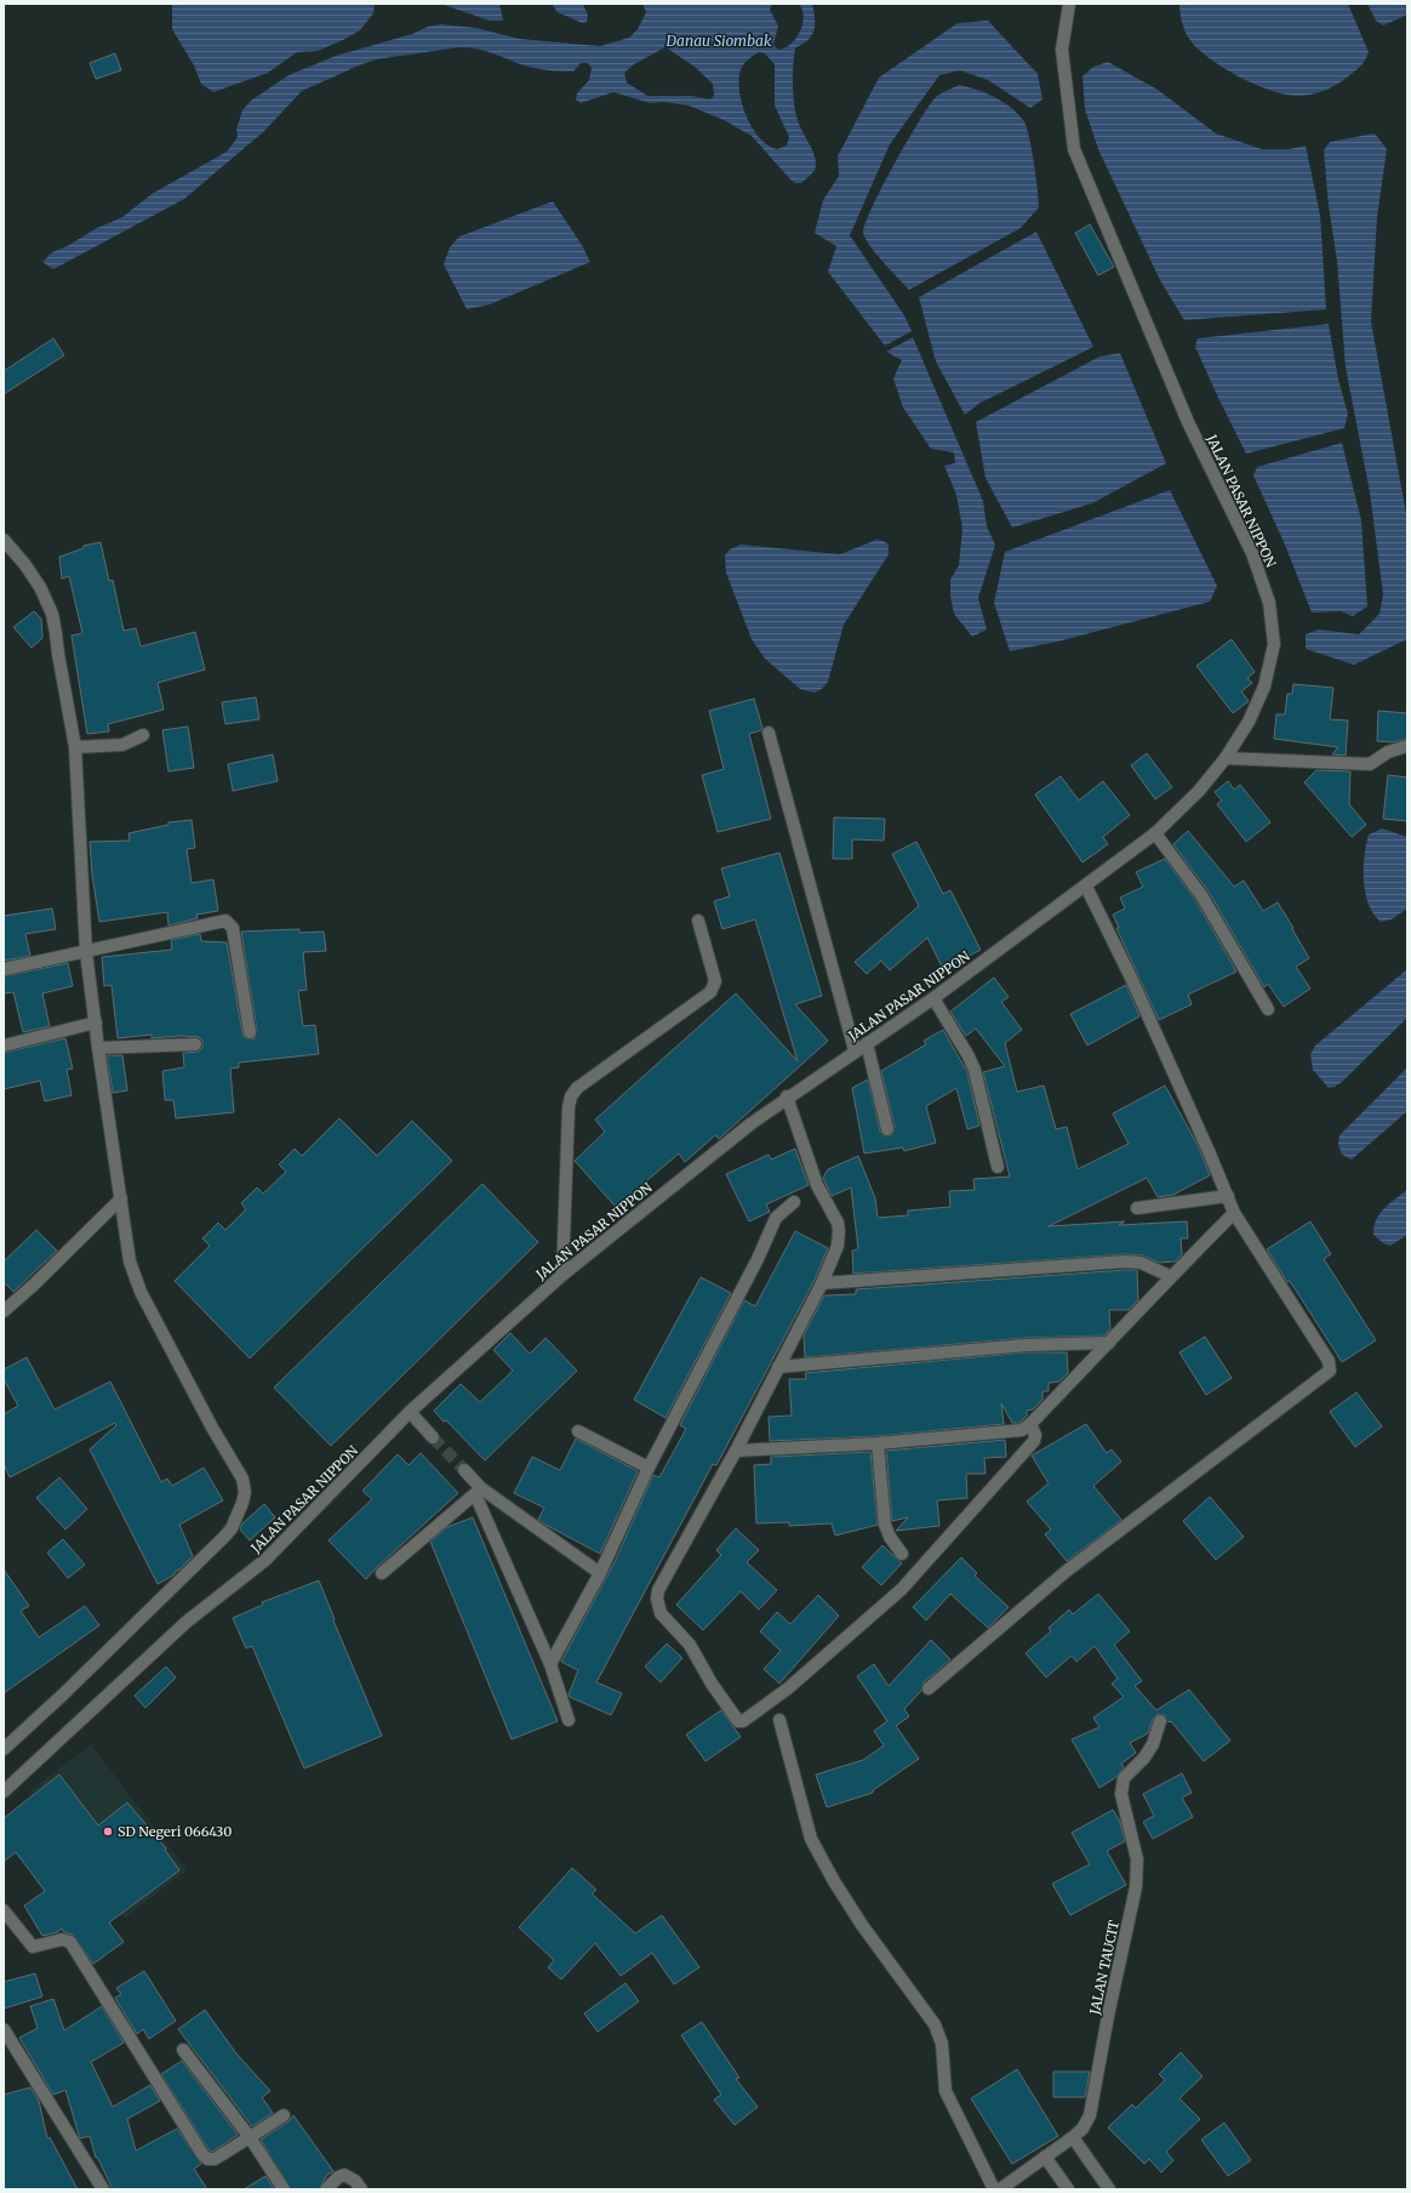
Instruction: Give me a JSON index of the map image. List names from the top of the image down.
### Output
{
  "streets": {
    "street": ["JALAN PASAR NIPPON", "JALAN TAUCIT"]
  },
  "water": ["Danau Siombak"],
  "places": ["SD Negeri 066430"]
}
